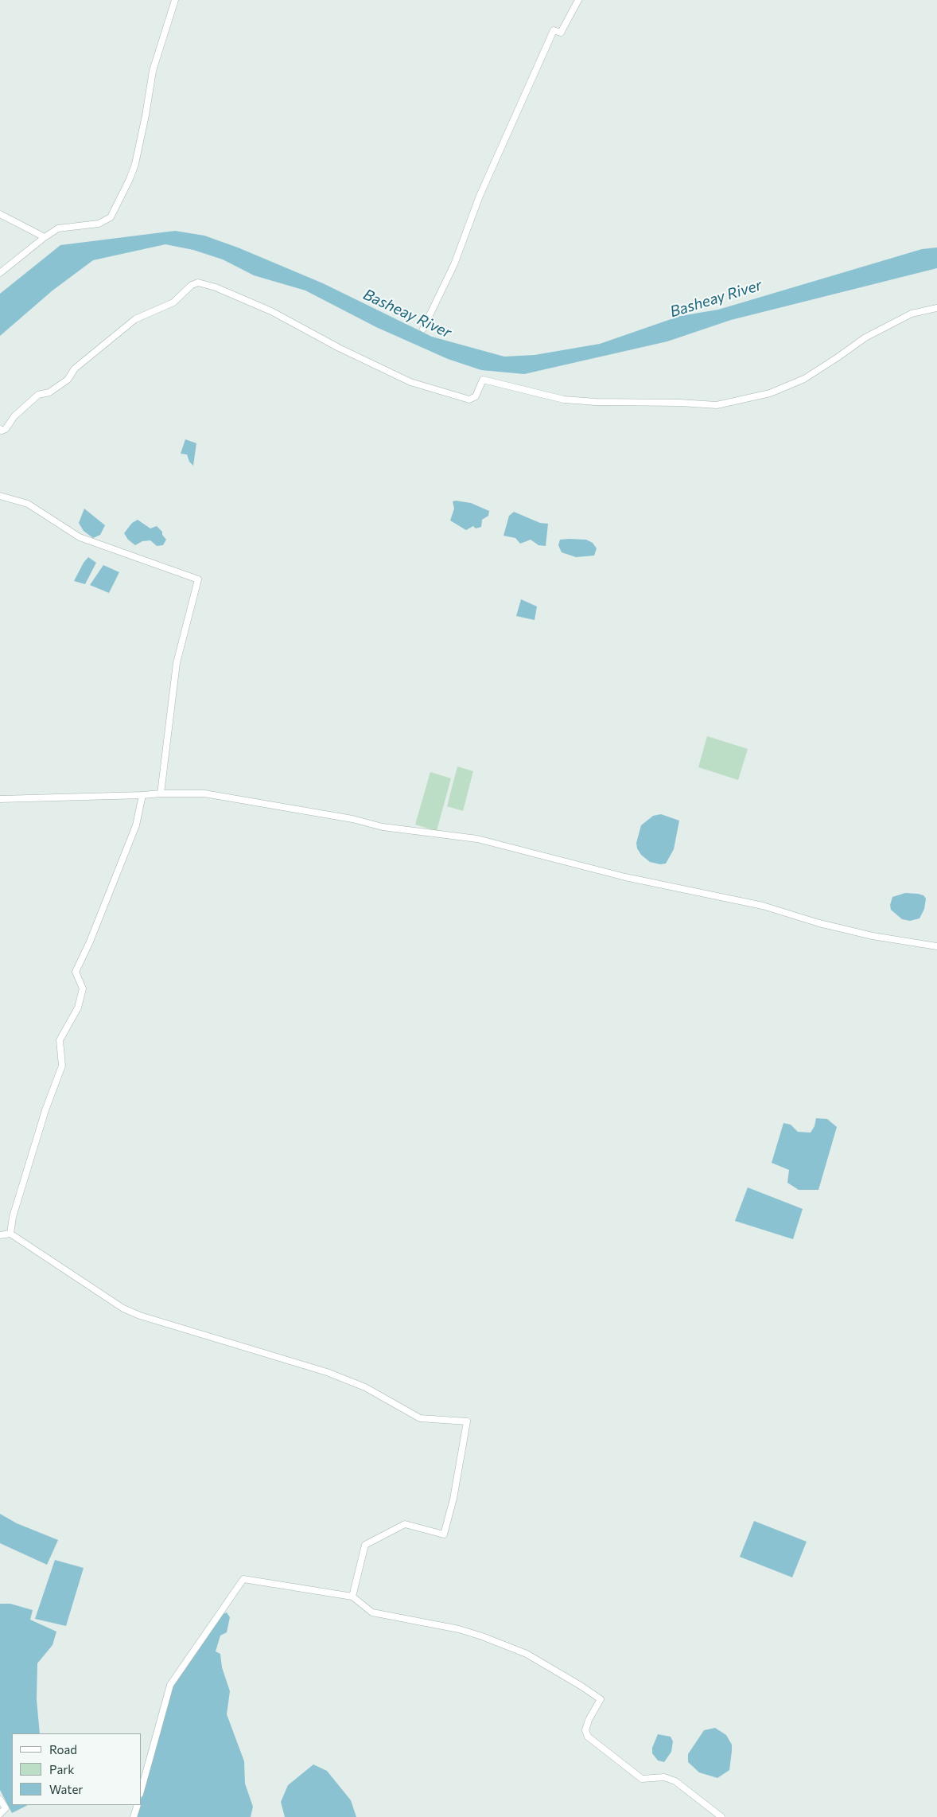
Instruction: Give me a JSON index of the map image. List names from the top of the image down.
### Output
{
  "water": ["Basheay River"],
  "legend": ["Road", "Park", "Water"]
}
